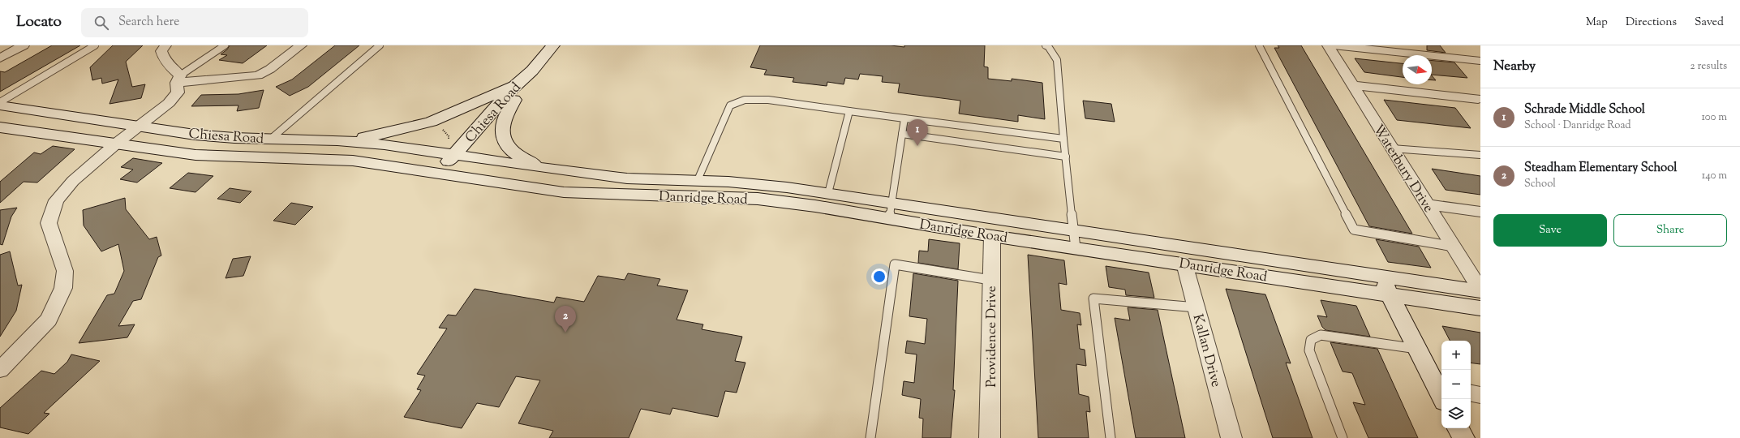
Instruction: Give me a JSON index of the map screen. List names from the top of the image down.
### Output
{
  "streets": {
    "street": [
      "Chiesa Road",
      "Waterbury Drive",
      "Danridge Road",
      "Providence Drive",
      "Kallan Drive"
    ]
  },
  "crossings": [
    ["Chiesa Road", "Danridge Road"],
    ["Waterbury Drive", "Danridge Road"],
    ["Danridge Road", "Providence Drive"],
    ["Danridge Road", "Kallan Drive"]
  ],
  "north": "right",
  "page": {
    "header": "Locato",
    "search": "Search here",
    "nav": ["Map", "Directions", "Saved"],
    "heading": ["Nearby", "2 results"],
    "list": [
      {
        "mark": "1",
        "name": "Schrade Middle School",
        "note": "School · Danridge Road",
        "value": "100 m"
      },
      {
        "mark": "2",
        "name": "Steadham Elementary School",
        "note": "School",
        "value": "140 m"
      }
    ],
    "pins": ["1", "2"],
    "buttons": ["Save", "Share"],
    "map_buttons": ["+", "−"]
  }
}
